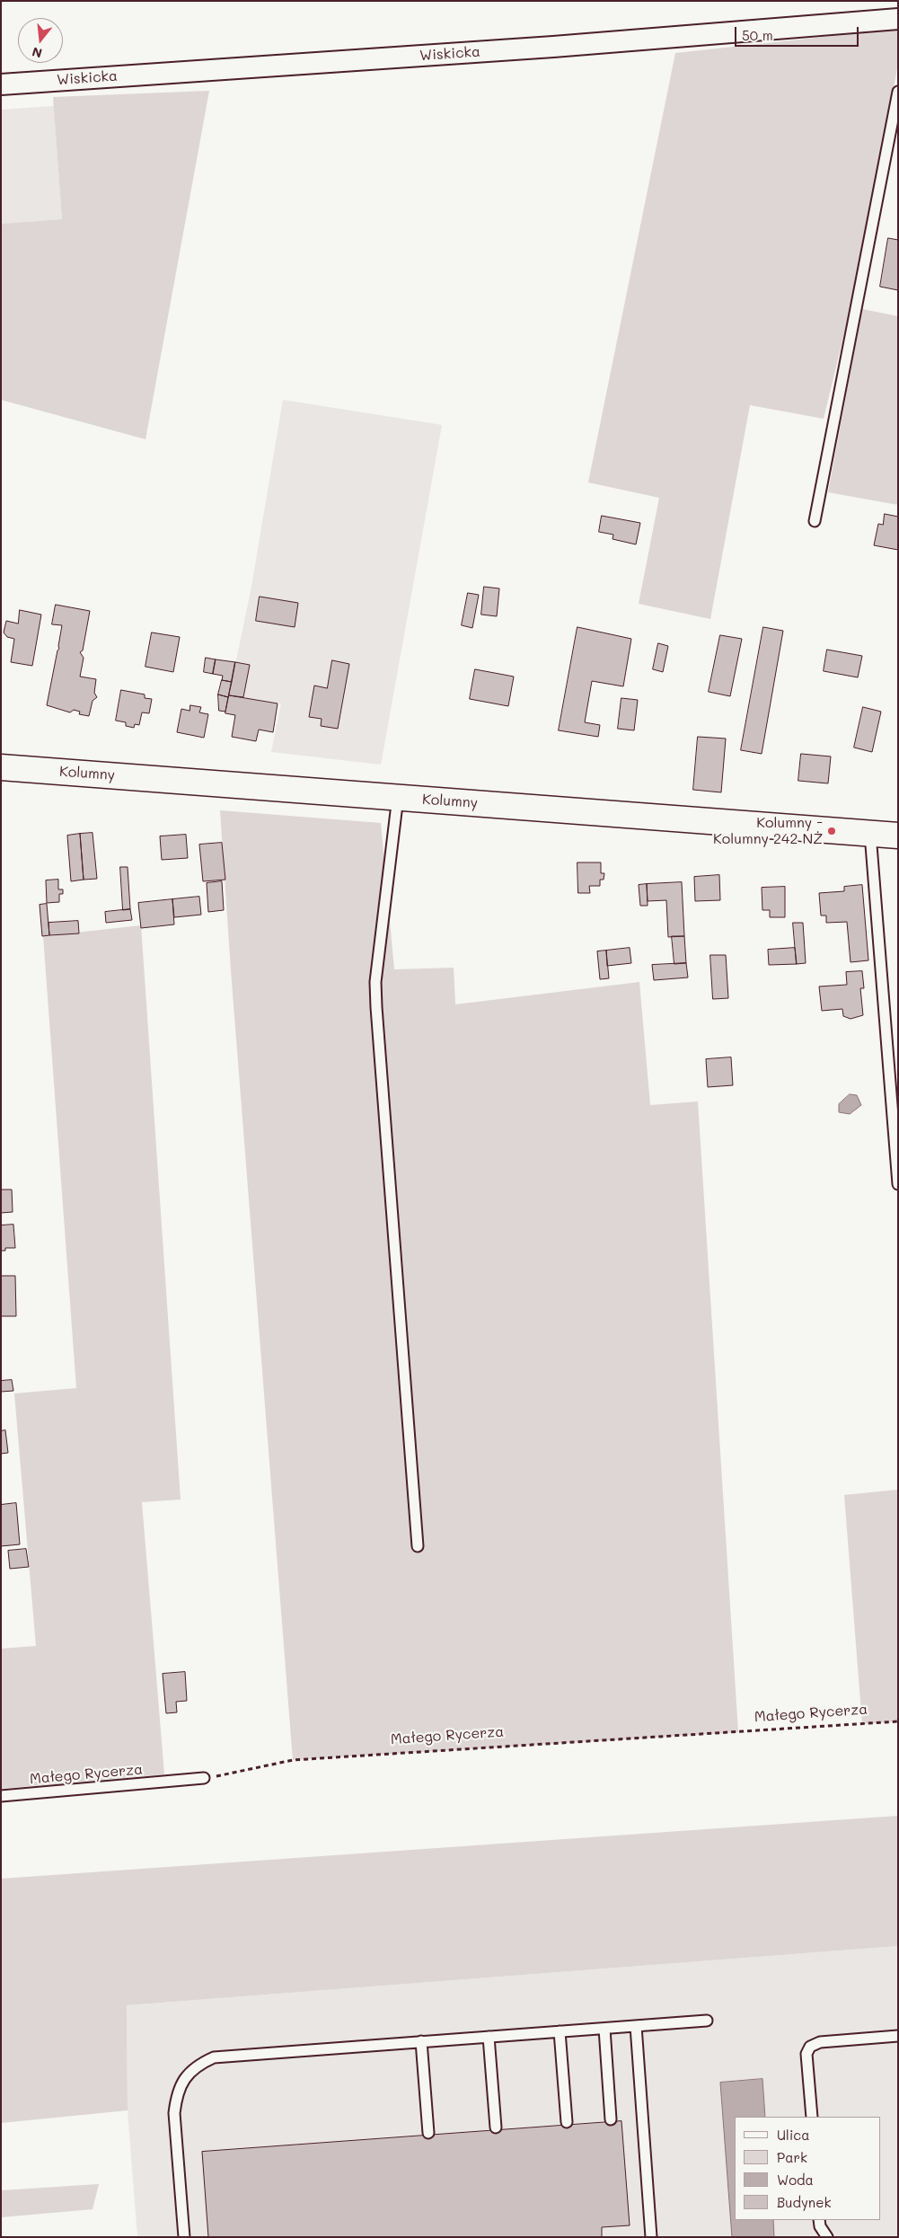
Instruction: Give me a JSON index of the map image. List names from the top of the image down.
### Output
{
  "streets": {
    "street": ["Wiskicka", "Kolumny"],
    "lane": ["Małego Rycerza"]
  },
  "places": ["Kolumny - Kolumny 242 NŻ"],
  "legend": [
    "Ulica",
    "Park",
    "Woda",
    "Budynek"
  ],
  "scale_bar": "50 m",
  "north": "bottom"
}
